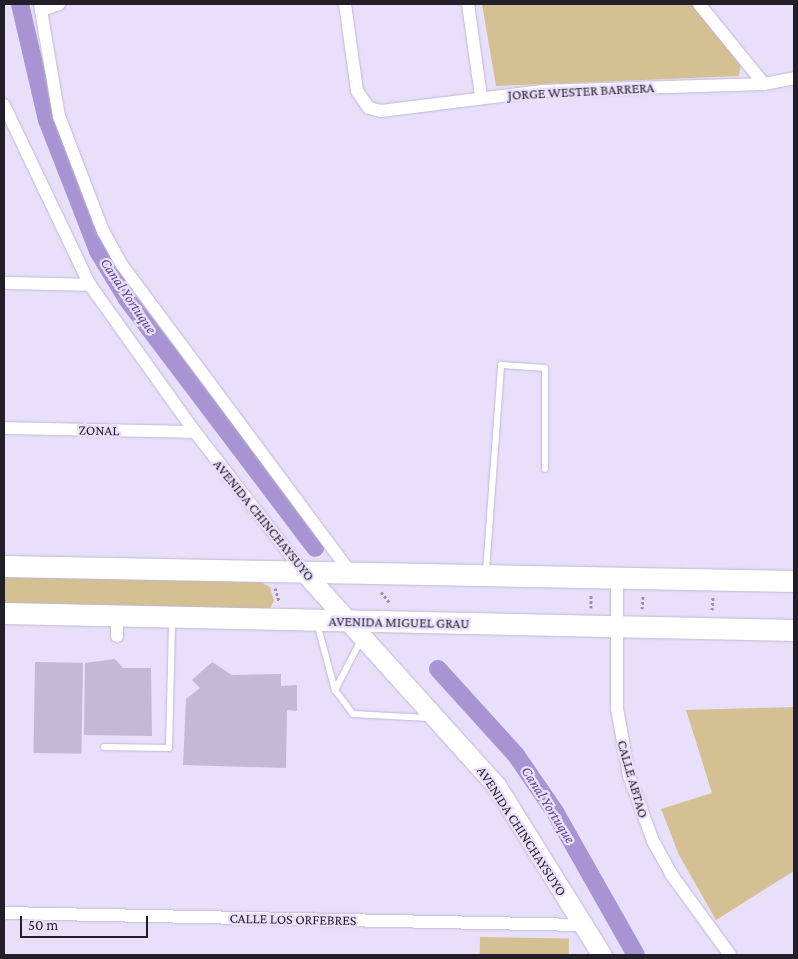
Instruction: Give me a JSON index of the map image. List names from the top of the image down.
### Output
{
  "streets": {
    "main road": ["AVENIDA MIGUEL GRAU"],
    "street": [
      "JORGE WESTER BARRERA",
      "ZONAL",
      "AVENIDA CHINCHAYSUYO",
      "CALLE ABTAO",
      "CALLE LOS ORFEBRES"
    ]
  },
  "crossings": [
    ["ZONAL", "AVENIDA CHINCHAYSUYO"],
    ["AVENIDA CHINCHAYSUYO", "AVENIDA MIGUEL GRAU"],
    ["AVENIDA CHINCHAYSUYO", "CALLE LOS ORFEBRES"],
    ["AVENIDA MIGUEL GRAU", "CALLE ABTAO"]
  ],
  "water": ["Canal Yortuque"],
  "scale_bar": "50 m"
}
